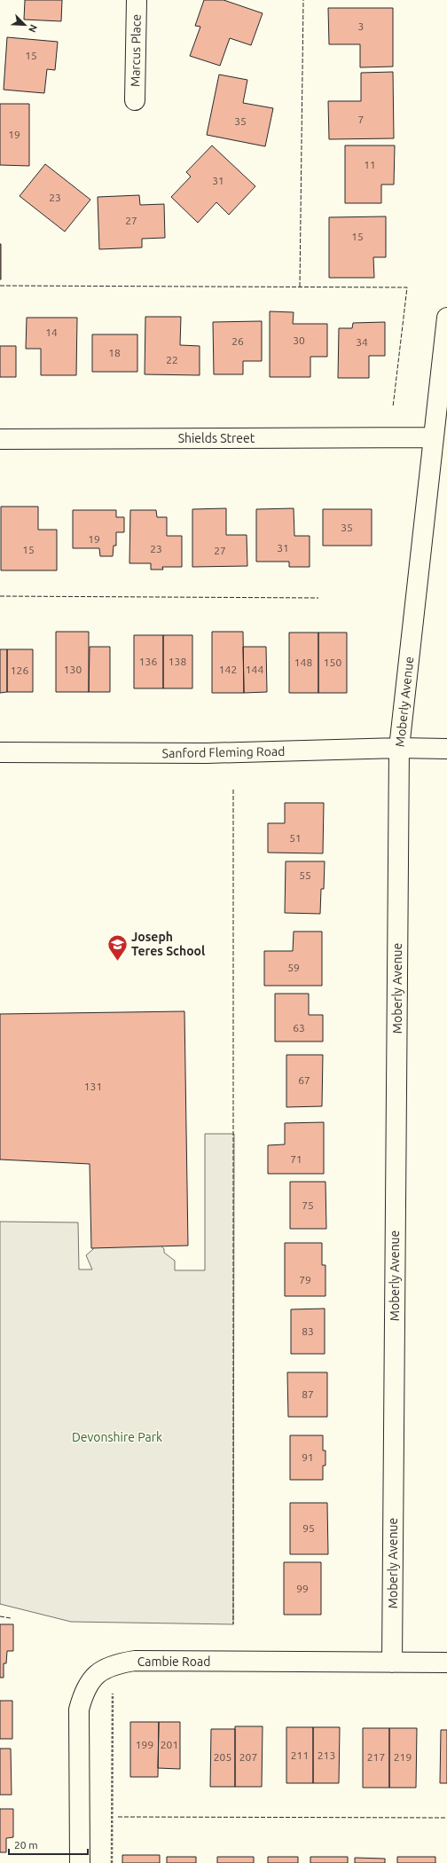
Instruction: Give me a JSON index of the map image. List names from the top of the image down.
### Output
{
  "streets": {
    "street": [
      "Marcus Place",
      "Shields Street",
      "Moberly Avenue",
      "Sanford Fleming Road",
      "Cambie Road"
    ]
  },
  "crossings": [
    ["Shields Street", "Moberly Avenue"],
    ["Moberly Avenue", "Sanford Fleming Road"],
    ["Moberly Avenue", "Cambie Road"]
  ],
  "parks": ["Devonshire Park"],
  "places": {
    "school or university": ["Joseph Teres School"]
  },
  "house_numbers": [
    "3",
    "15",
    "7",
    "35",
    "19",
    "11",
    "31",
    "23",
    "27",
    "15",
    "14",
    "30",
    "26",
    "34",
    "18",
    "22",
    "35",
    "19",
    "31",
    "23",
    "15",
    "27",
    "136",
    "138",
    "148",
    "150",
    "130",
    "142",
    "144",
    "126",
    "51",
    "55",
    "59",
    "63",
    "67",
    "131",
    "71",
    "75",
    "79",
    "83",
    "87",
    "91",
    "95",
    "99",
    "199",
    "201",
    "211",
    "213",
    "205",
    "207",
    "217",
    "219"
  ],
  "scale_bar": "20 m",
  "north": "bottom right"
}
